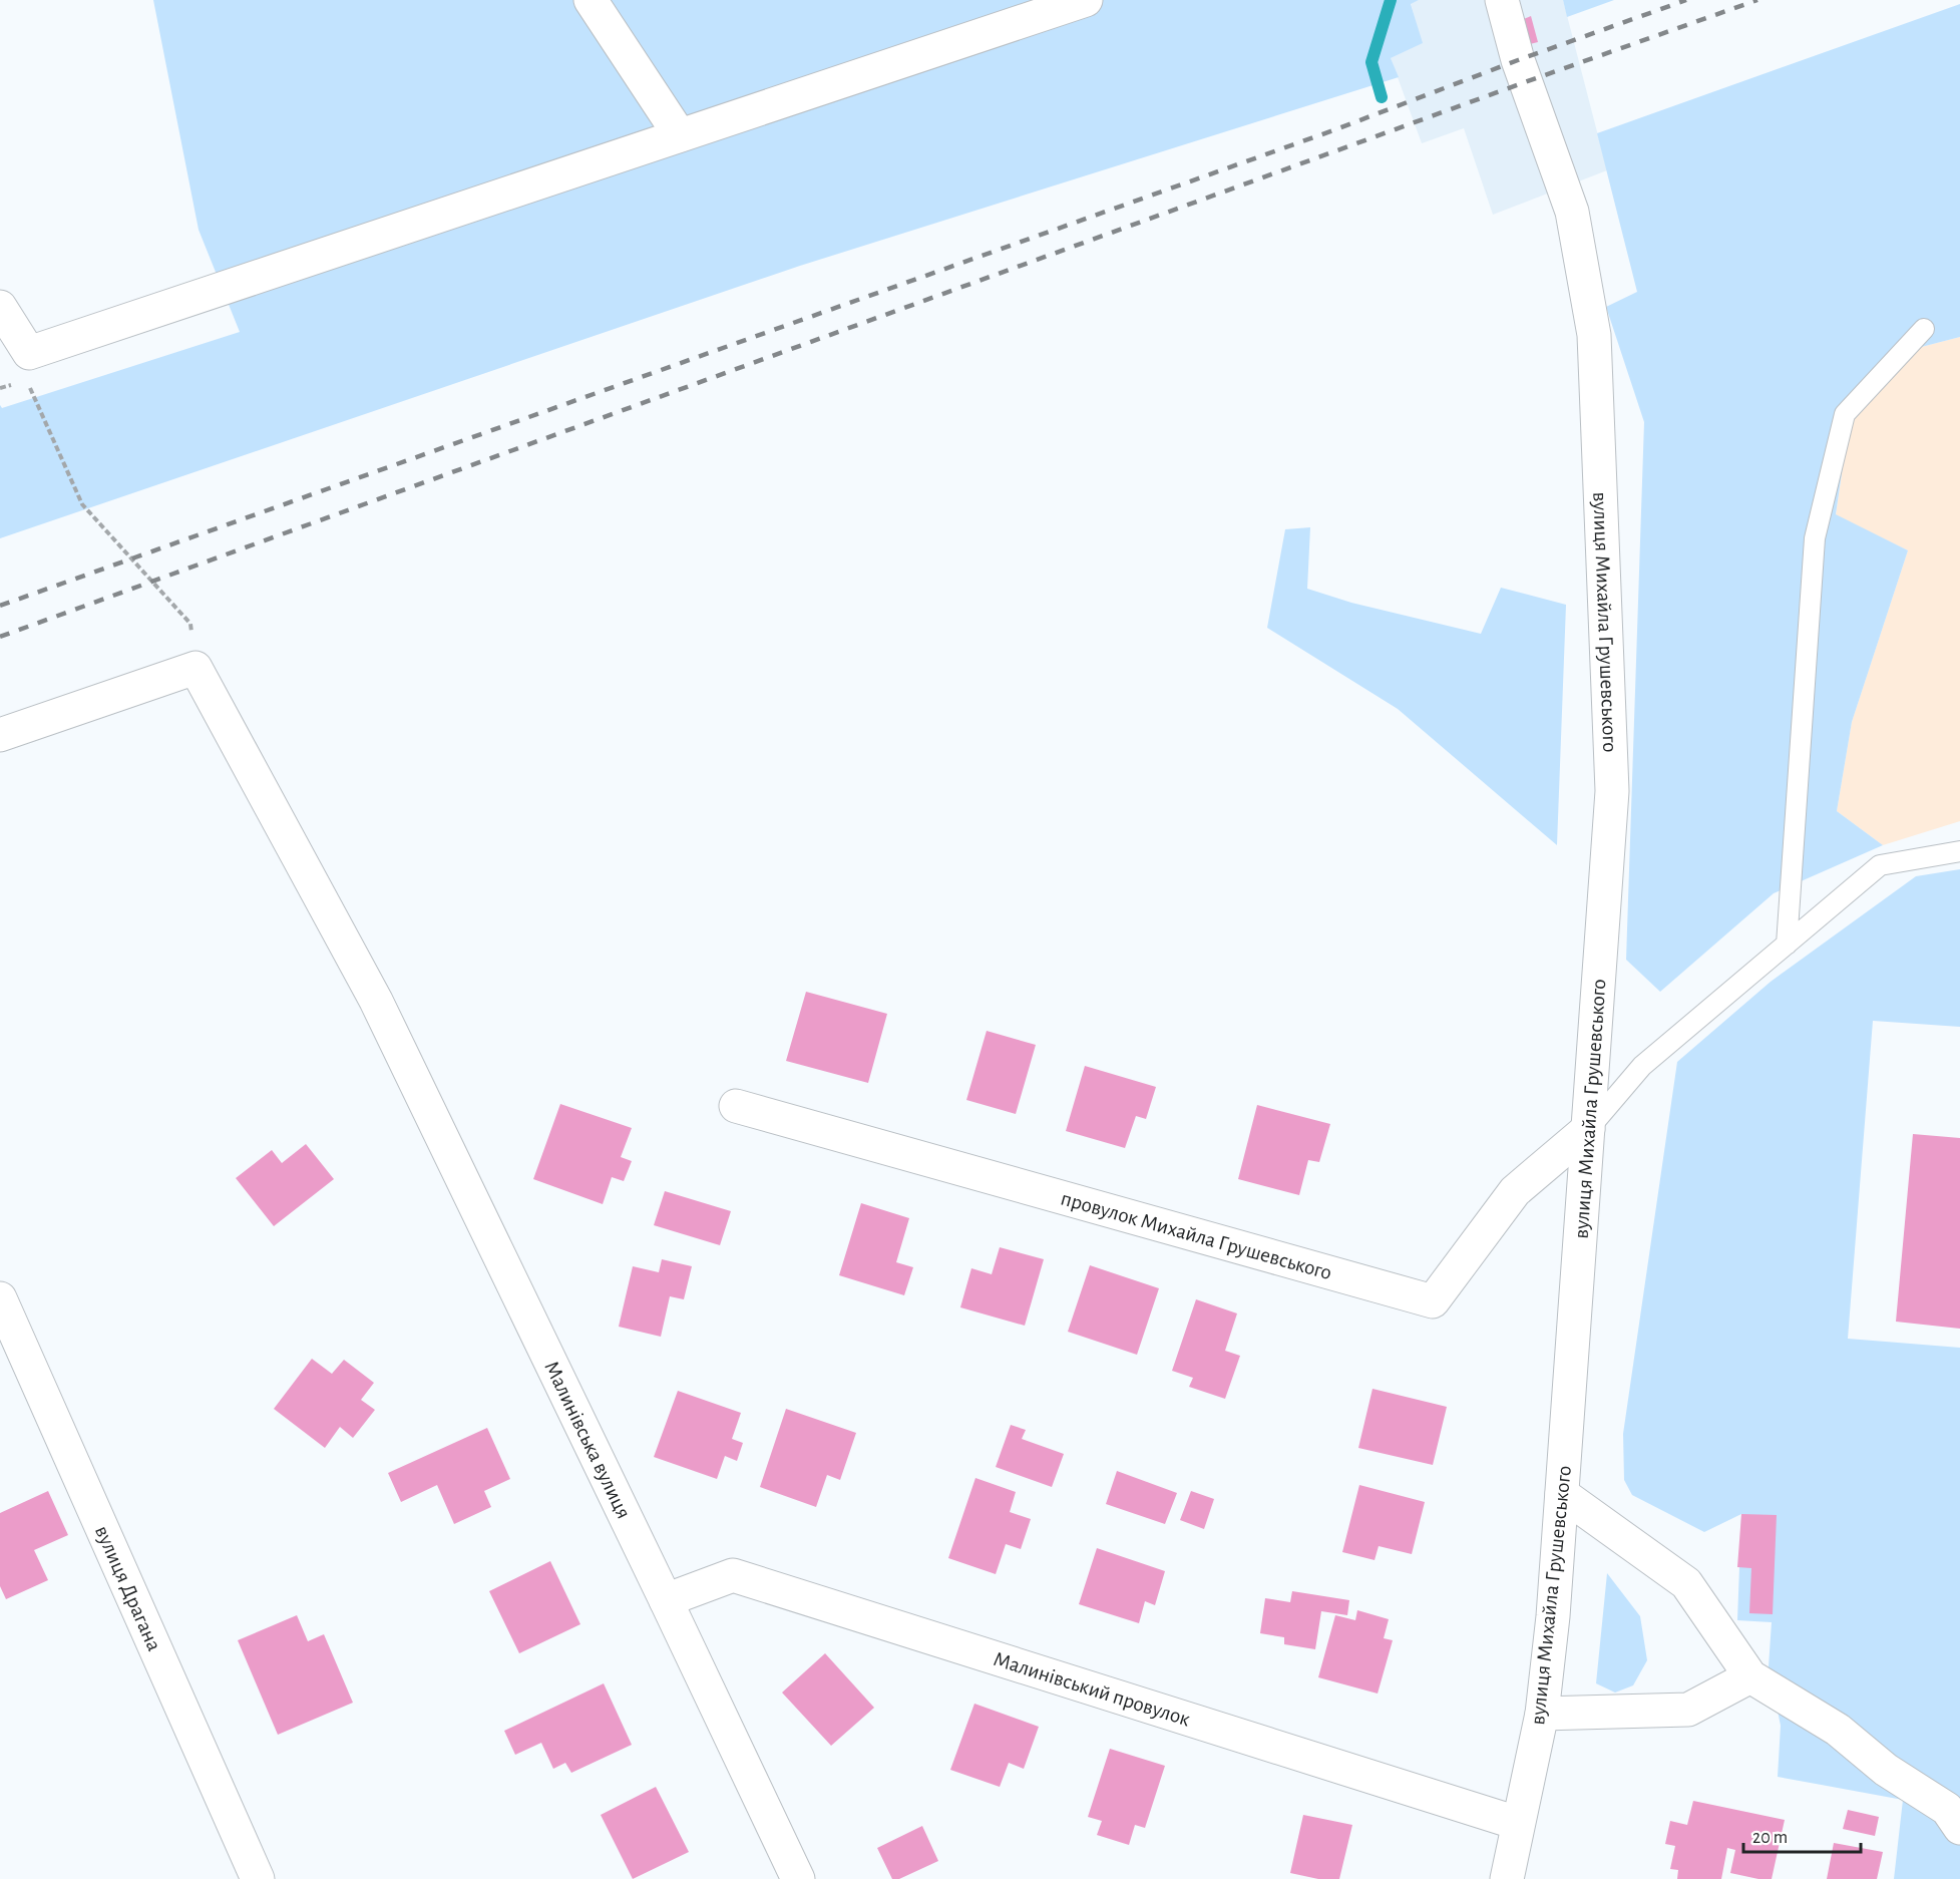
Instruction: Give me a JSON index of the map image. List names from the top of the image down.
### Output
{
  "streets": {
    "street": [
      "вулиця Михайла Грушевського",
      "провулок Михайла Грушевського",
      "Малинівська вулиця",
      "вулиця Драгана",
      "Малинівський провулок"
    ]
  },
  "crossings": [
    ["вулиця Михайла Грушевського", "провулок Михайла Грушевського"],
    ["вулиця Михайла Грушевського", "Малинівський провулок"],
    ["Малинівська вулиця", "Малинівський провулок"]
  ],
  "scale_bar": "20 m"
}
